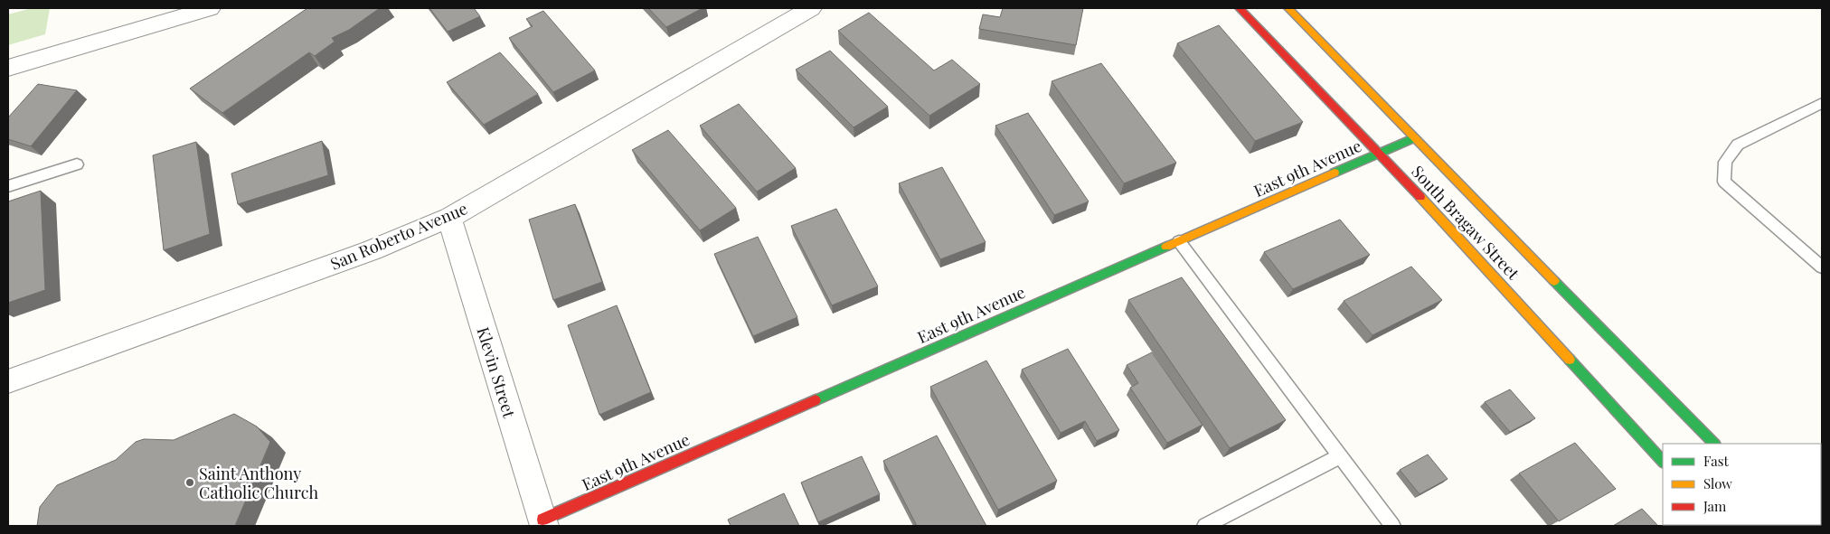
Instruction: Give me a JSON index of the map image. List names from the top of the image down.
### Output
{
  "streets": {
    "main road": ["East 9th Avenue", "South Bragaw Street"],
    "street": ["San Roberto Avenue", "Klevin Street"]
  },
  "crossings": [
    ["East 9th Avenue", "South Bragaw Street"],
    ["East 9th Avenue", "Klevin Street"],
    ["San Roberto Avenue", "Klevin Street"]
  ],
  "places": ["Saint Anthony Catholic Church"],
  "legend": ["Fast", "Slow", "Jam"]
}
